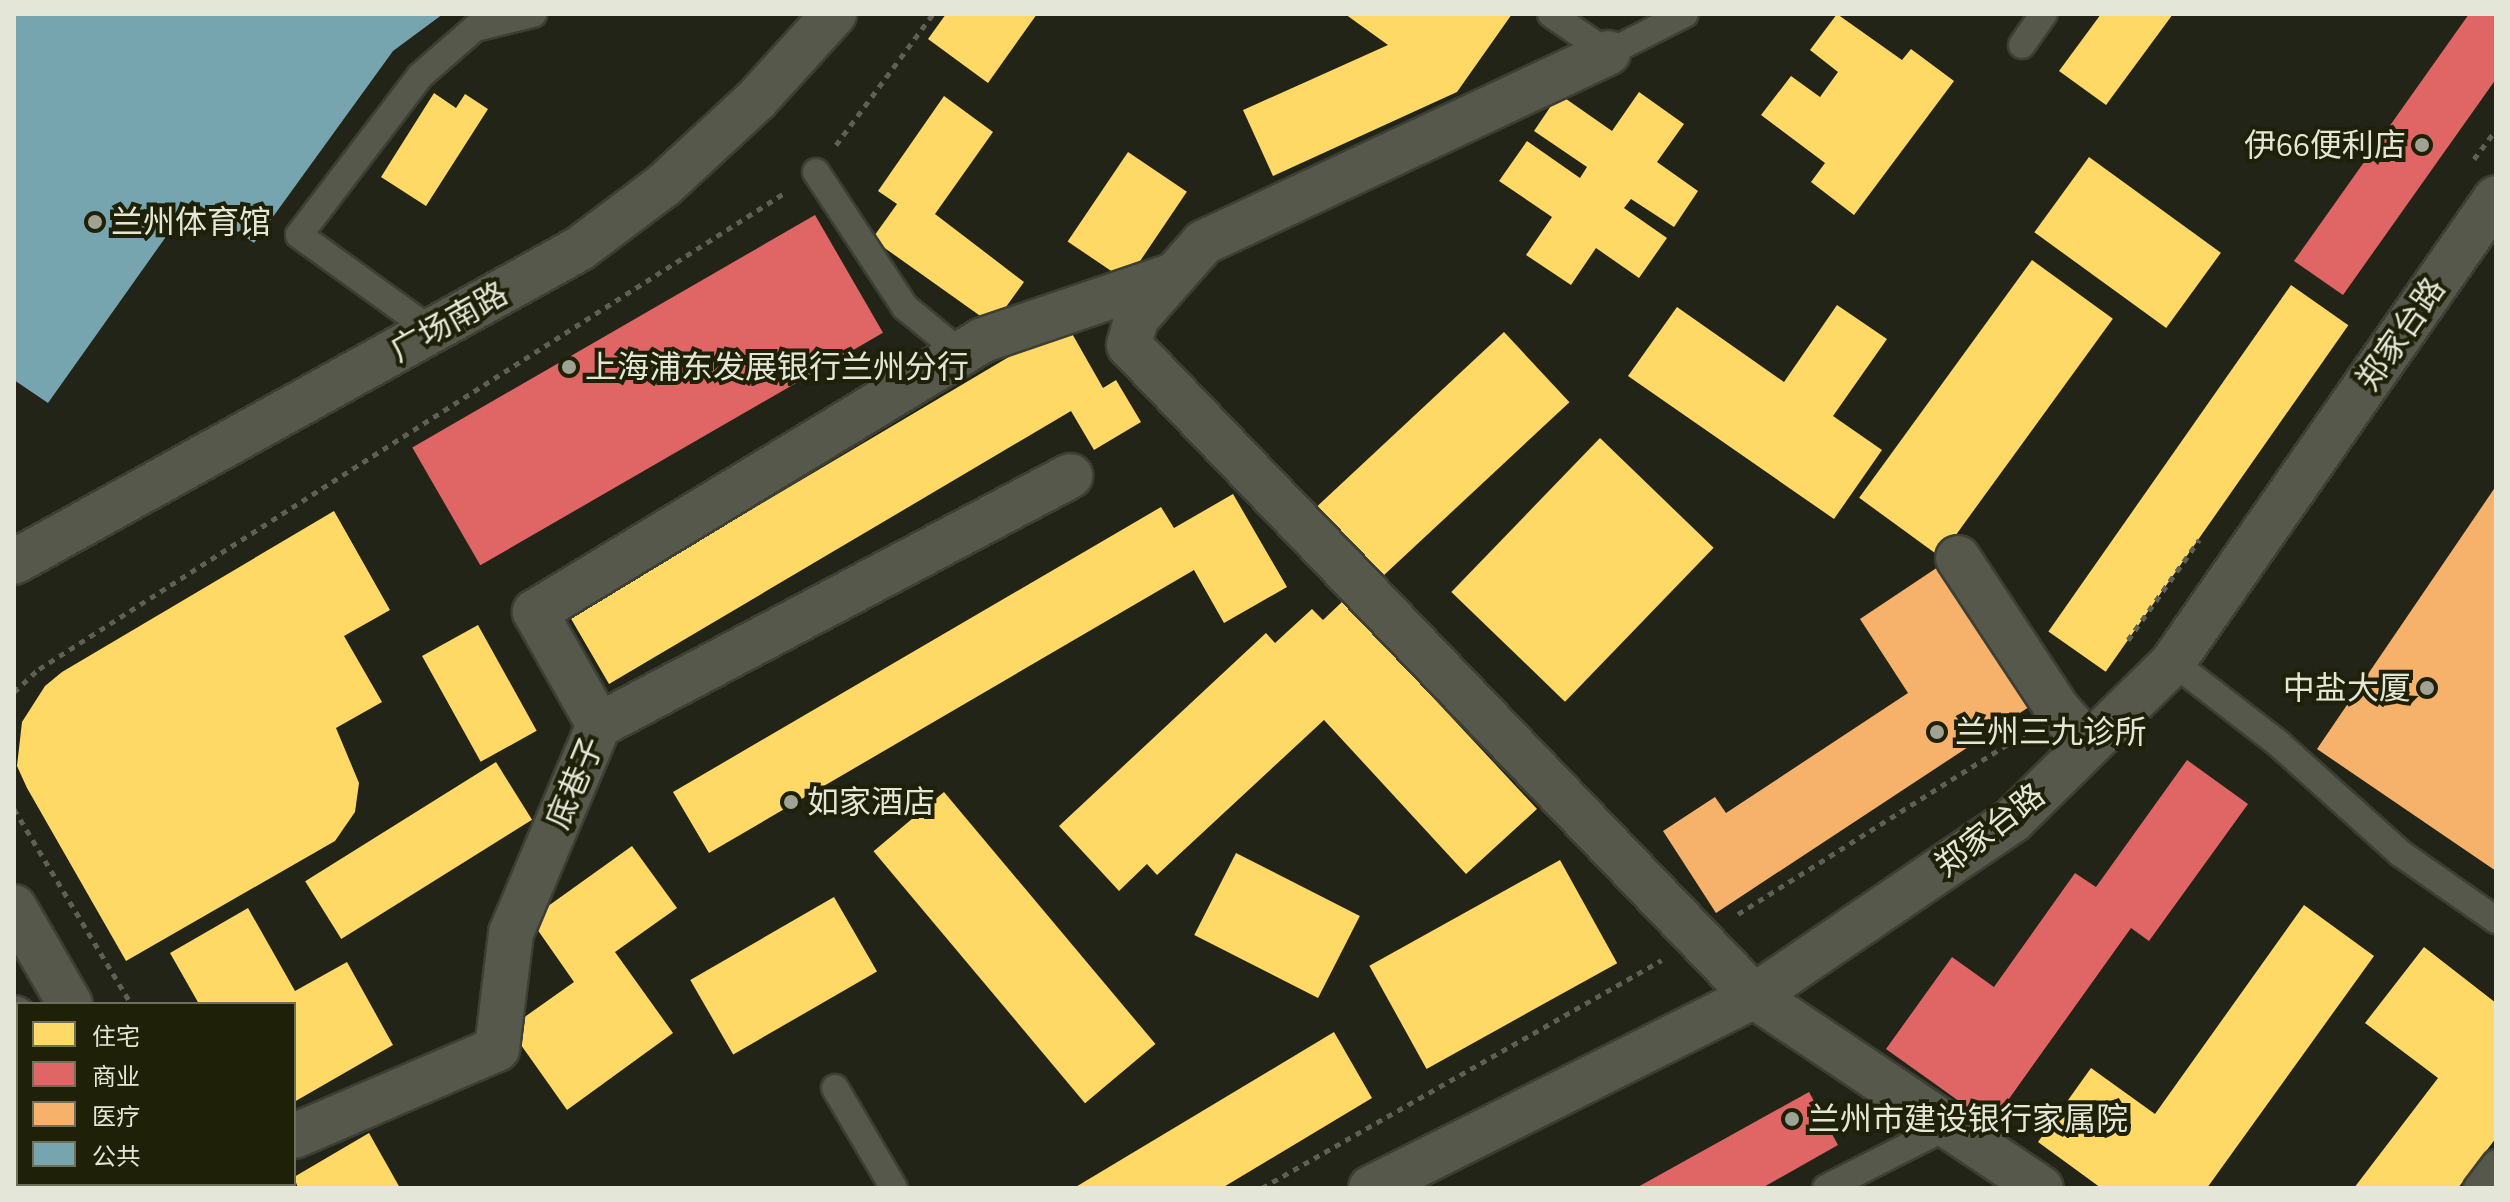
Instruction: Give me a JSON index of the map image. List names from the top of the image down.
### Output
{
  "streets": {
    "street": ["广场南路", "郑家台路", "底巷子"]
  },
  "places": [
    "伊66便利店",
    "兰州体育馆",
    "上海浦东发展银行兰州分行",
    "中盐大厦",
    "兰州三九诊所",
    "如家酒店",
    "兰州市建设银行家属院"
  ],
  "legend": [
    "住宅",
    "商业",
    "医疗",
    "公共"
  ]
}
